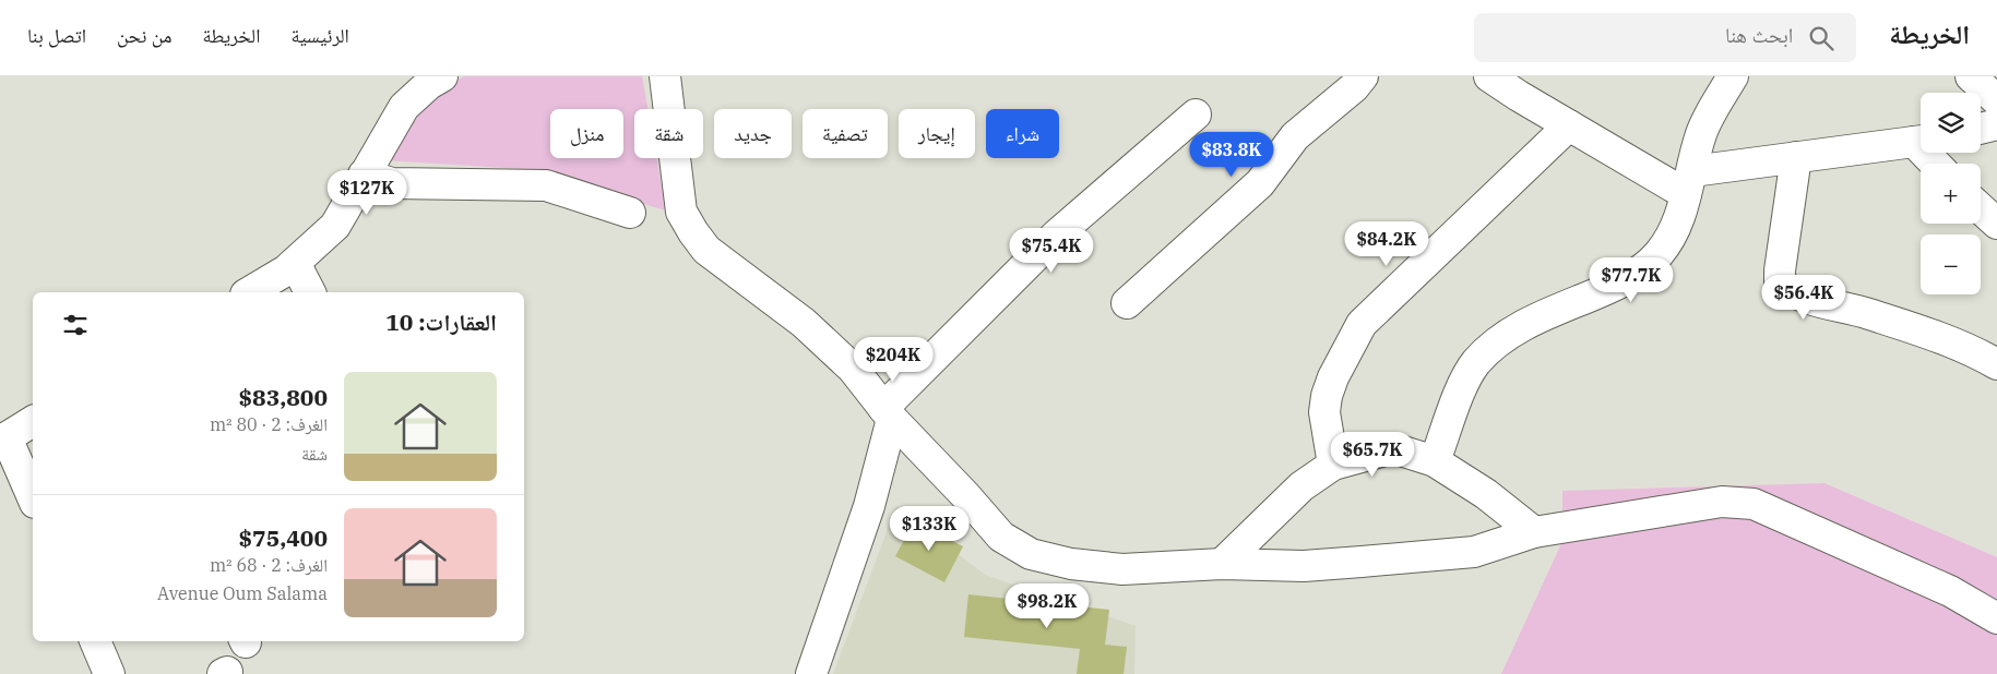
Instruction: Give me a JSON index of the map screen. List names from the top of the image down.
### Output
{
  "page": {
    "header": "الخريطة",
    "search": "ابحث هنا",
    "nav": [
      "الرئيسية",
      "الخريطة",
      "من نحن",
      "اتصل بنا"
    ],
    "map_buttons": ["+", "−"],
    "chip": [
      "شراء",
      "إيجار",
      "تصفية",
      "جديد",
      "شقة",
      "منزل"
    ],
    "price": [
      "$83.8K",
      "$127K",
      "$84.2K",
      "$75.4K",
      "$77.7K",
      "$56.4K",
      "$204K",
      "$65.7K",
      "$133K",
      "$98.2K"
    ],
    "heading": "العقارات: 10",
    "list": [
      {
        "name": "$83,800",
        "note": "الغرف: 2 · 80 m² · شقة"
      },
      {
        "name": "$75,400",
        "note": "الغرف: 2 · 68 m² · Avenue Oum Salama"
      }
    ]
  }
}
